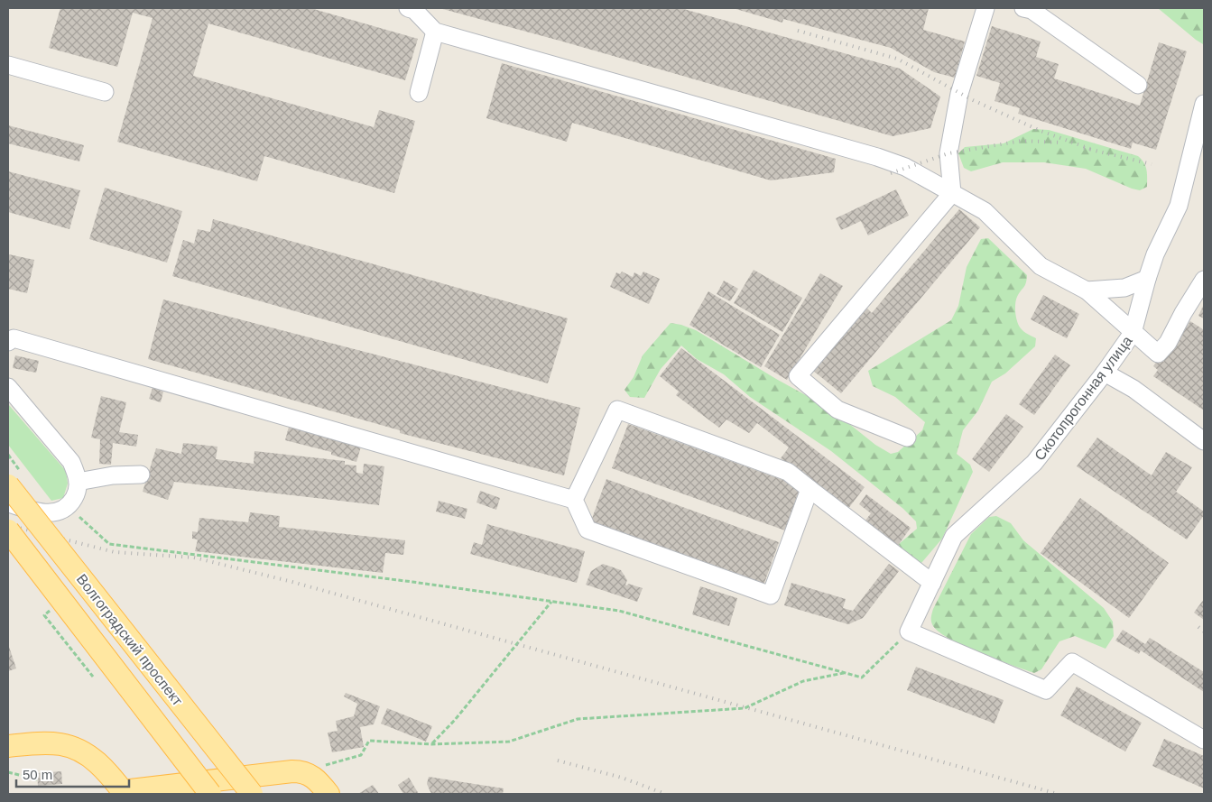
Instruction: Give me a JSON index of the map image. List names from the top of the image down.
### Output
{
  "streets": {
    "main road": ["Волгоградский проспект"],
    "street": ["Скотопрогонная улица"]
  },
  "scale_bar": "50 m"
}
